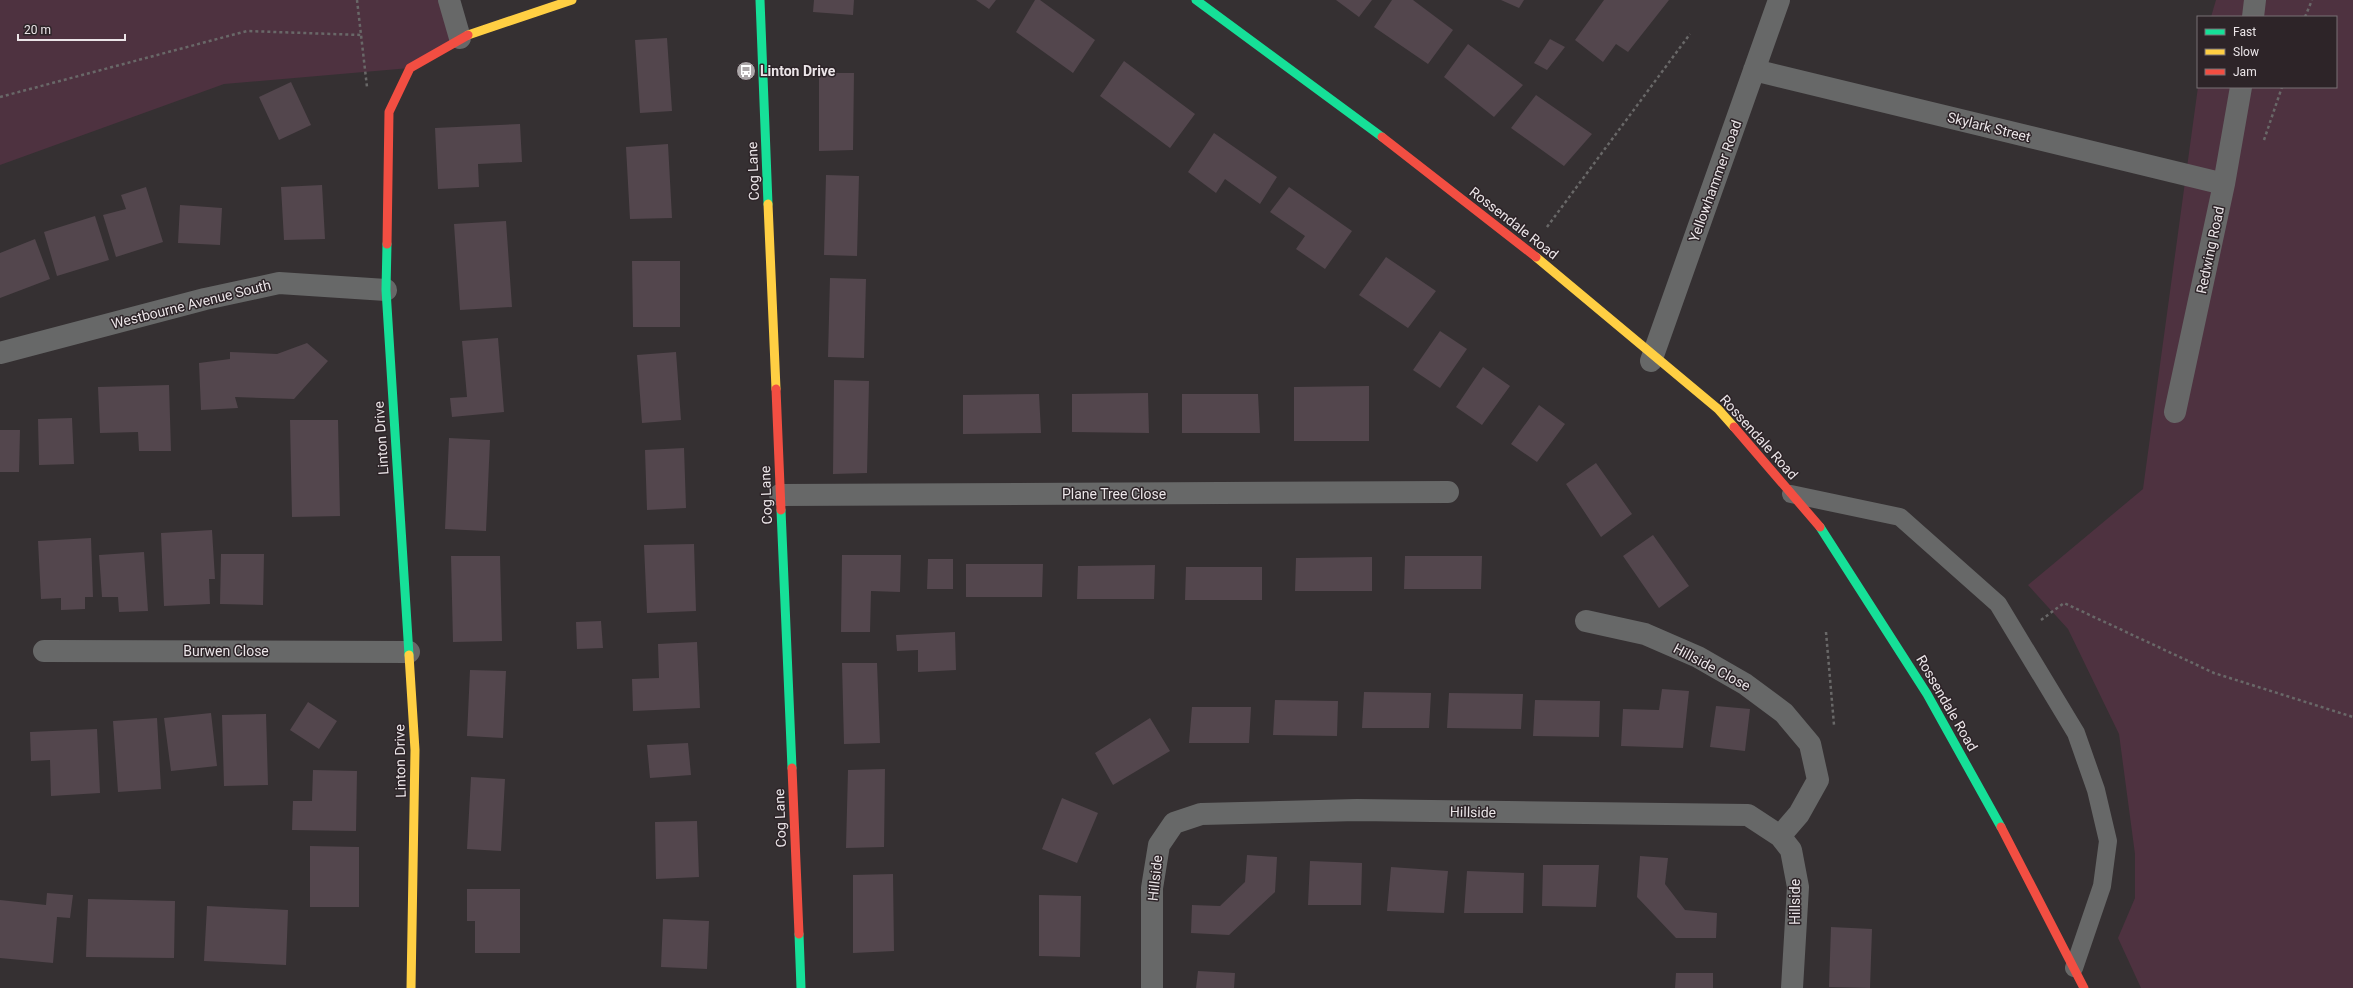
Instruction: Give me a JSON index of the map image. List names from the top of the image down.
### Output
{
  "streets": {
    "main road": ["Cog Lane", "Rossendale Road", "Linton Drive"],
    "street": [
      "Skylark Street",
      "Yellowhammer Road",
      "Redwing Road",
      "Westbourne Avenue South",
      "Plane Tree Close",
      "Burwen Close",
      "Hillside Close",
      "Hillside"
    ]
  },
  "crossings": [
    ["Skylark Street", "Yellowhammer Road"],
    ["Skylark Street", "Redwing Road"],
    ["Cog Lane", "Plane Tree Close"],
    ["Yellowhammer Road", "Rossendale Road"],
    ["Westbourne Avenue South", "Linton Drive"],
    ["Linton Drive", "Burwen Close"],
    ["Hillside Close", "Hillside"]
  ],
  "places": {
    "bus stop": ["Linton Drive"]
  },
  "legend": ["Fast", "Slow", "Jam"],
  "scale_bar": "20 m"
}
